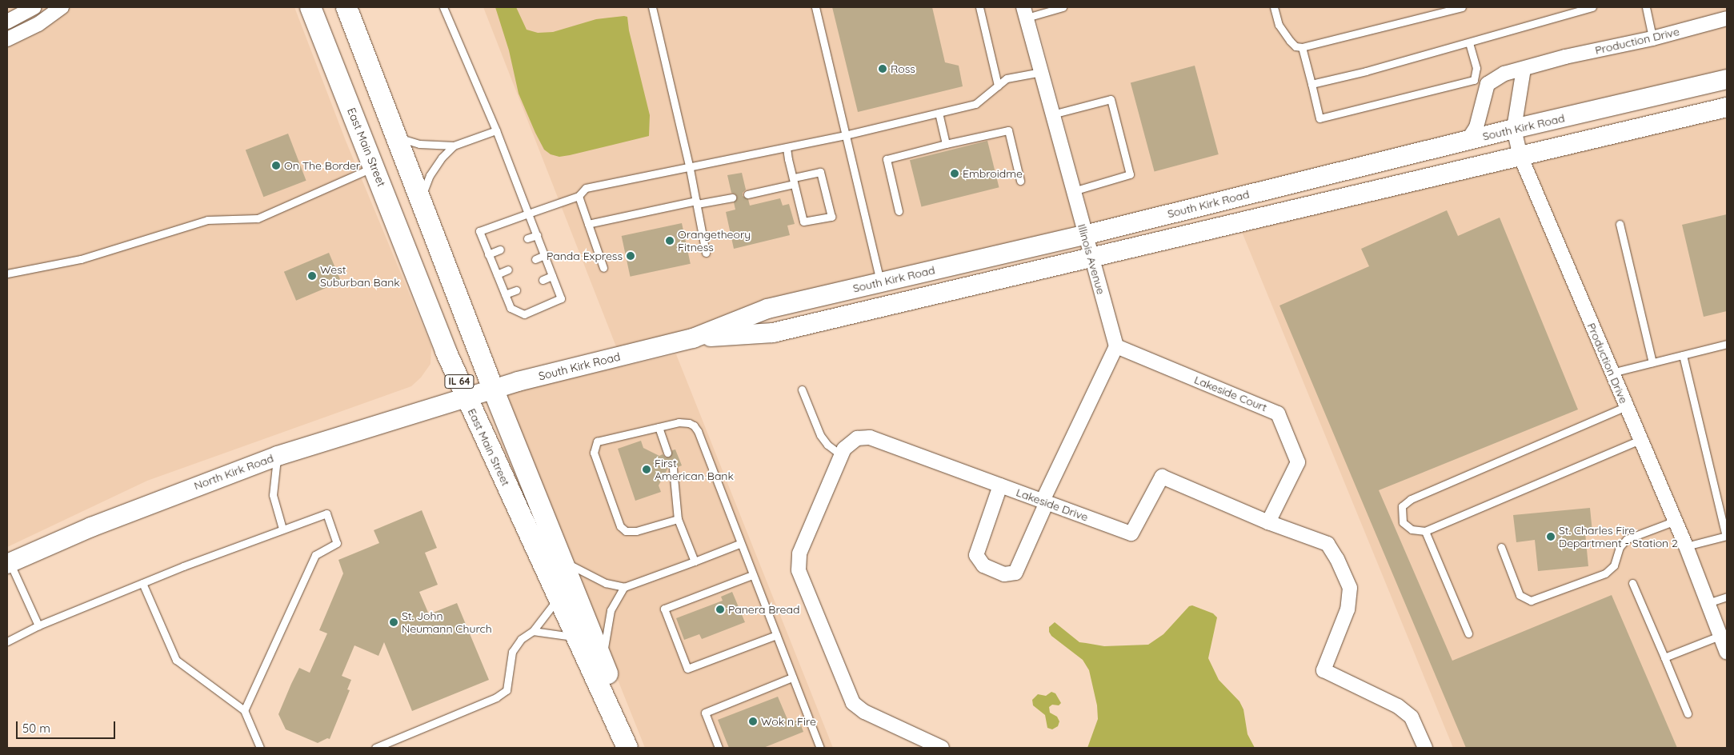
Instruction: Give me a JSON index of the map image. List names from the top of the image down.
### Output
{
  "streets": {
    "main road": [
      "South Kirk Road",
      "East Main Street",
      "IL 64",
      "North Kirk Road"
    ],
    "street": [
      "Production Drive",
      "Illinois Avenue",
      "Lakeside Court",
      "Lakeside Drive"
    ]
  },
  "crossings": [
    ["Production Drive", "South Kirk Road"],
    ["South Kirk Road", "East Main Street"],
    ["South Kirk Road", "Illinois Avenue"],
    ["South Kirk Road", "North Kirk Road"],
    ["East Main Street", "North Kirk Road"],
    ["Illinois Avenue", "Lakeside Court"],
    ["Lakeside Court", "Lakeside Drive"]
  ],
  "places": [
    "Ross",
    "On The Border",
    "Embroidme",
    "Orangetheory Fitness",
    "Panda Express",
    "West Suburban Bank",
    "First American Bank",
    "St. Charles Fire Department - Station 2",
    "Panera Bread",
    "St. John Neumann Church",
    "Wok n Fire"
  ],
  "scale_bar": "50 m"
}
